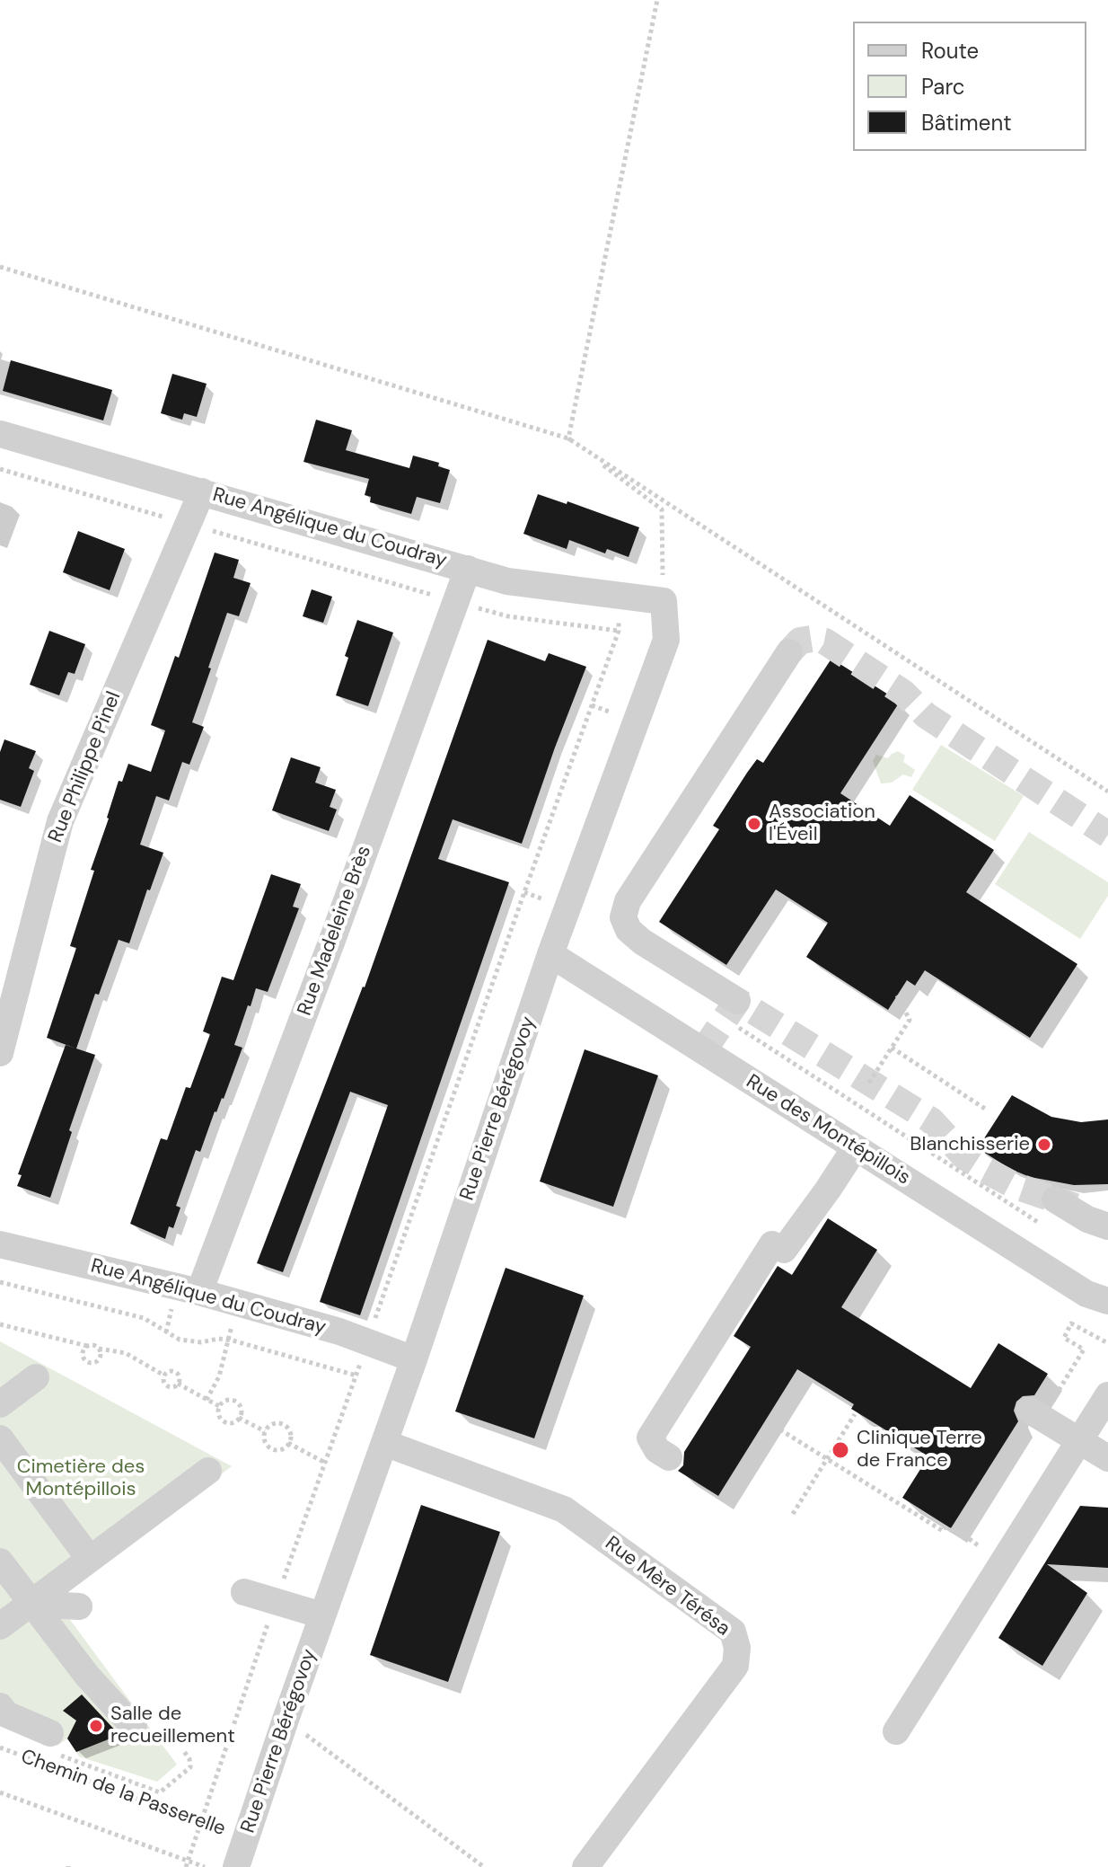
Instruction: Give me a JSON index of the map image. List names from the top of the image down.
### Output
{
  "streets": {
    "street": [
      "Rue Angélique du Coudray",
      "Rue Philippe Pinel",
      "Rue Madeleine Brès",
      "Rue Pierre Bérégovoy",
      "Rue des Montépillois",
      "Rue Mère Térésa"
    ],
    "path": ["Chemin de la Passerelle"]
  },
  "crossings": [
    ["Rue Angélique du Coudray", "Rue Philippe Pinel"],
    ["Rue Angélique du Coudray", "Rue Madeleine Brès"],
    ["Rue Angélique du Coudray", "Rue Pierre Bérégovoy"],
    ["Rue Pierre Bérégovoy", "Rue des Montépillois"],
    ["Rue Pierre Bérégovoy", "Rue Mère Térésa"],
    ["Rue Pierre Bérégovoy", "Chemin de la Passerelle"]
  ],
  "parks": ["Cimetière des Montépillois"],
  "places": [
    "Association l'Éveil",
    "Blanchisserie",
    "Clinique Terre de France",
    "Salle de recueillement"
  ],
  "legend": ["Route", "Parc", "Bâtiment"]
}
